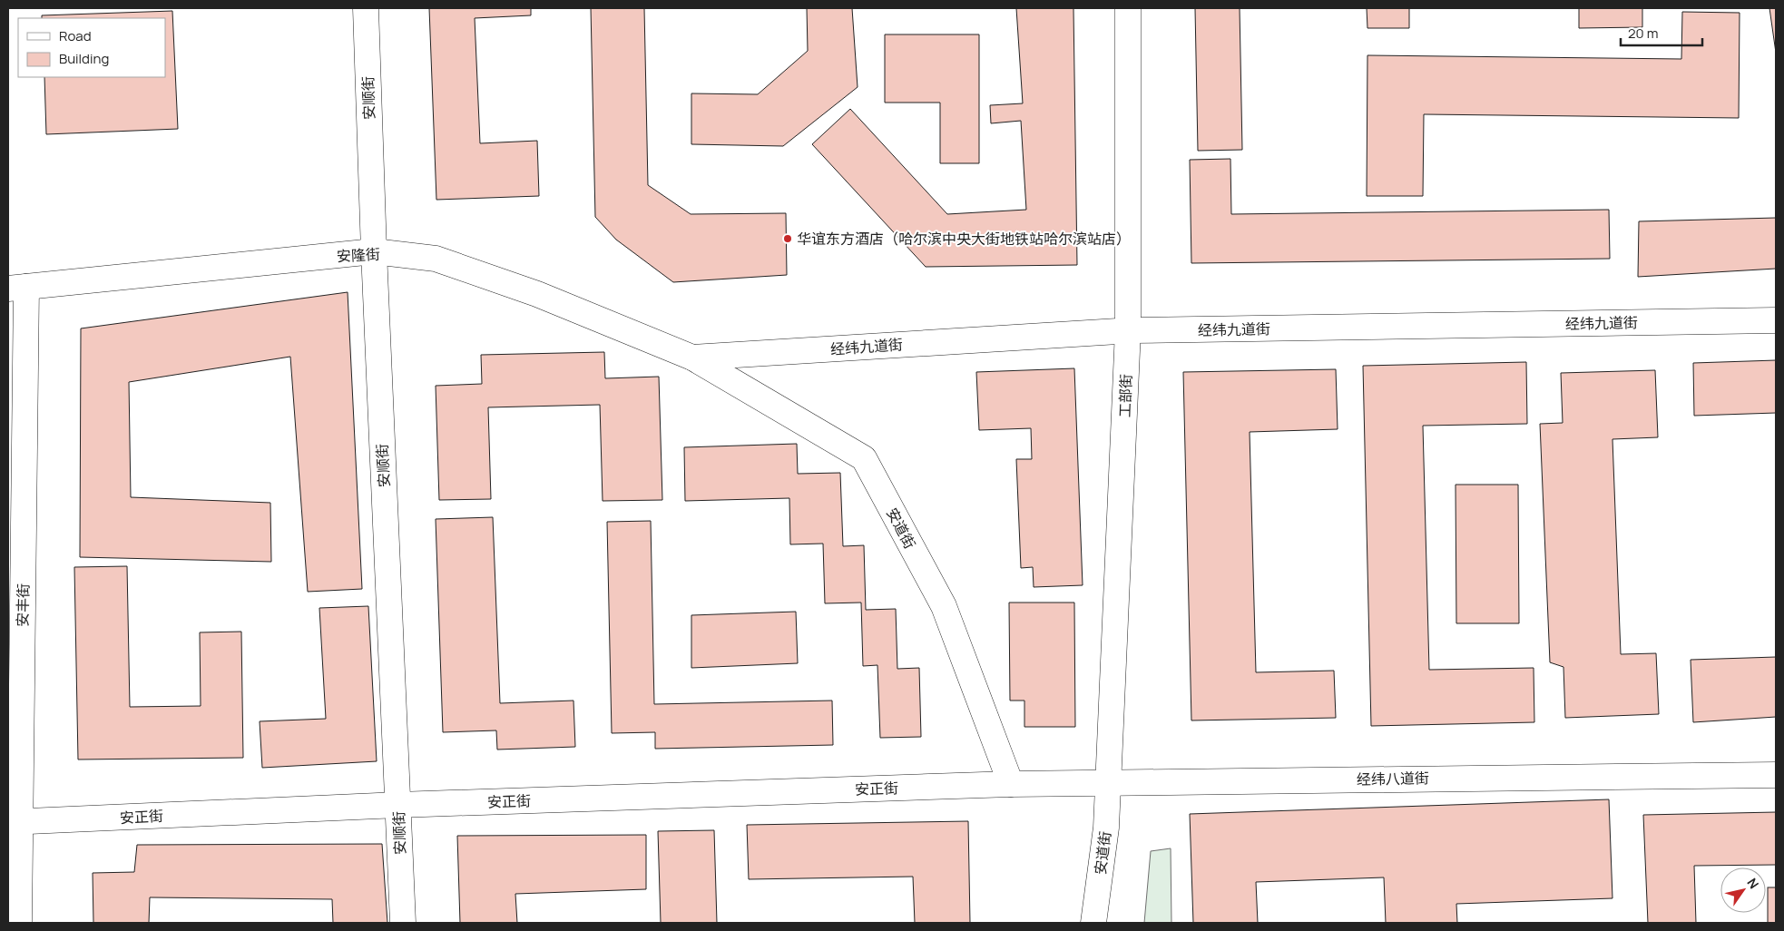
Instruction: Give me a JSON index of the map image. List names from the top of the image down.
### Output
{
  "streets": {
    "street": [
      "安顺街",
      "安隆街",
      "经纬九道街",
      "工部街",
      "安道街",
      "安丰街",
      "经纬八道街",
      "安正街"
    ]
  },
  "crossings": [
    ["安顺街", "安隆街"],
    ["安顺街", "安正街"],
    ["安隆街", "经纬九道街"],
    ["安隆街", "安道街"],
    ["安隆街", "安丰街"],
    ["经纬九道街", "工部街"],
    ["经纬九道街", "安道街"],
    ["工部街", "安道街"],
    ["工部街", "经纬八道街"],
    ["安道街", "经纬八道街"],
    ["安道街", "安正街"],
    ["安丰街", "安正街"],
    ["经纬八道街", "安正街"]
  ],
  "places": ["华谊东方酒店（哈尔滨中央大街地铁站哈尔滨站店）"],
  "legend": ["Road", "Building"],
  "scale_bar": "20 m",
  "north": "top right"
}
